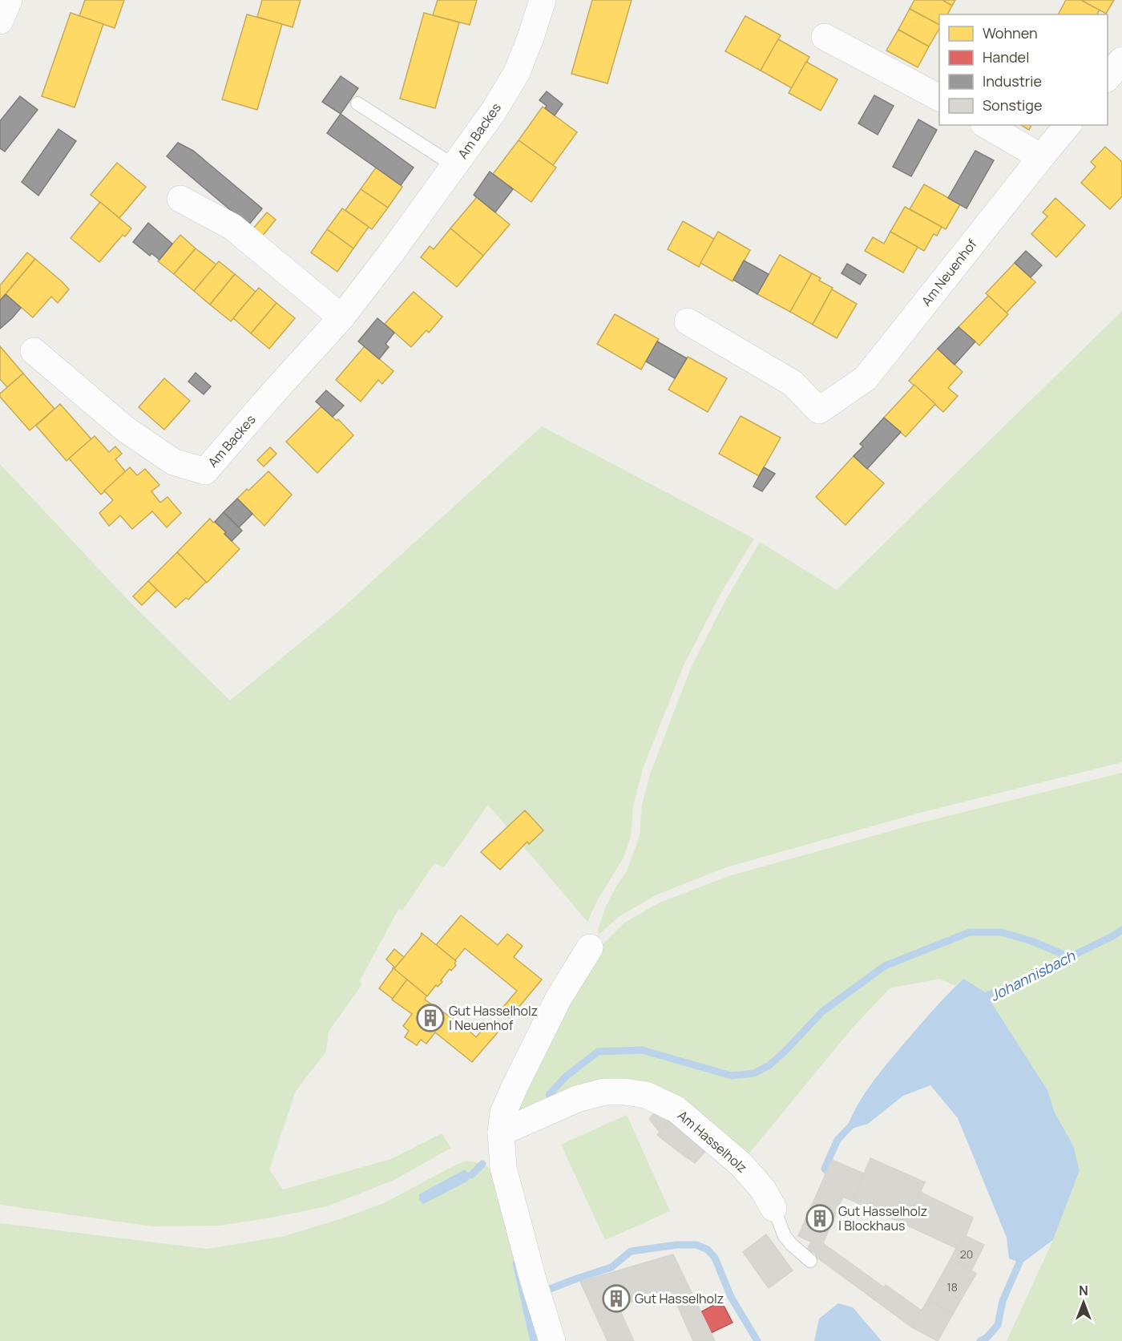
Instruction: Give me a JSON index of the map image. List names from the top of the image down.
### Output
{
  "streets": {
    "street": ["Am Backes", "Am Neuenhof", "Am Hasselholz"]
  },
  "water": ["Johannisbach"],
  "places": {
    "building": ["Gut Hasselholz | Neuenhof", "Gut Hasselholz | Blockhaus", "Gut Hasselholz"]
  },
  "house_numbers": ["20", "18"],
  "legend": [
    "Wohnen",
    "Handel",
    "Industrie",
    "Sonstige"
  ],
  "north": "top"
}
